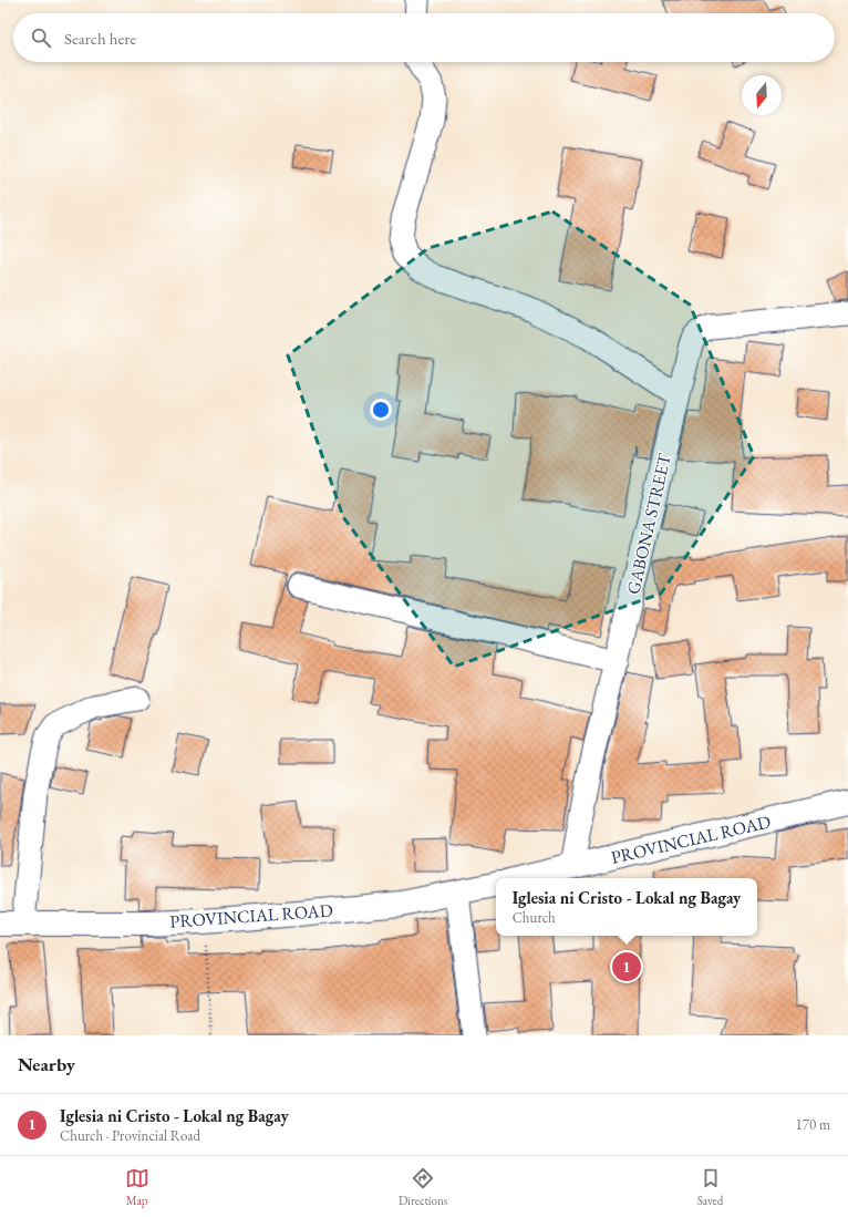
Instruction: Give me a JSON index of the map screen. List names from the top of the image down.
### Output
{
  "streets": {
    "main road": ["PROVINCIAL ROAD"],
    "street": ["GABONA STREET"]
  },
  "crossings": [
    ["GABONA STREET", "PROVINCIAL ROAD"]
  ],
  "north": "bottom",
  "page": {
    "search": "Search here",
    "popup": ["Iglesia ni Cristo - Lokal ng Bagay", "Church"],
    "pins": "1",
    "heading": "Nearby",
    "list": [
      {
        "mark": "1",
        "name": "Iglesia ni Cristo - Lokal ng Bagay",
        "note": "Church · Provincial Road",
        "value": "170 m"
      }
    ],
    "nav": ["Map", "Directions", "Saved"]
  }
}
